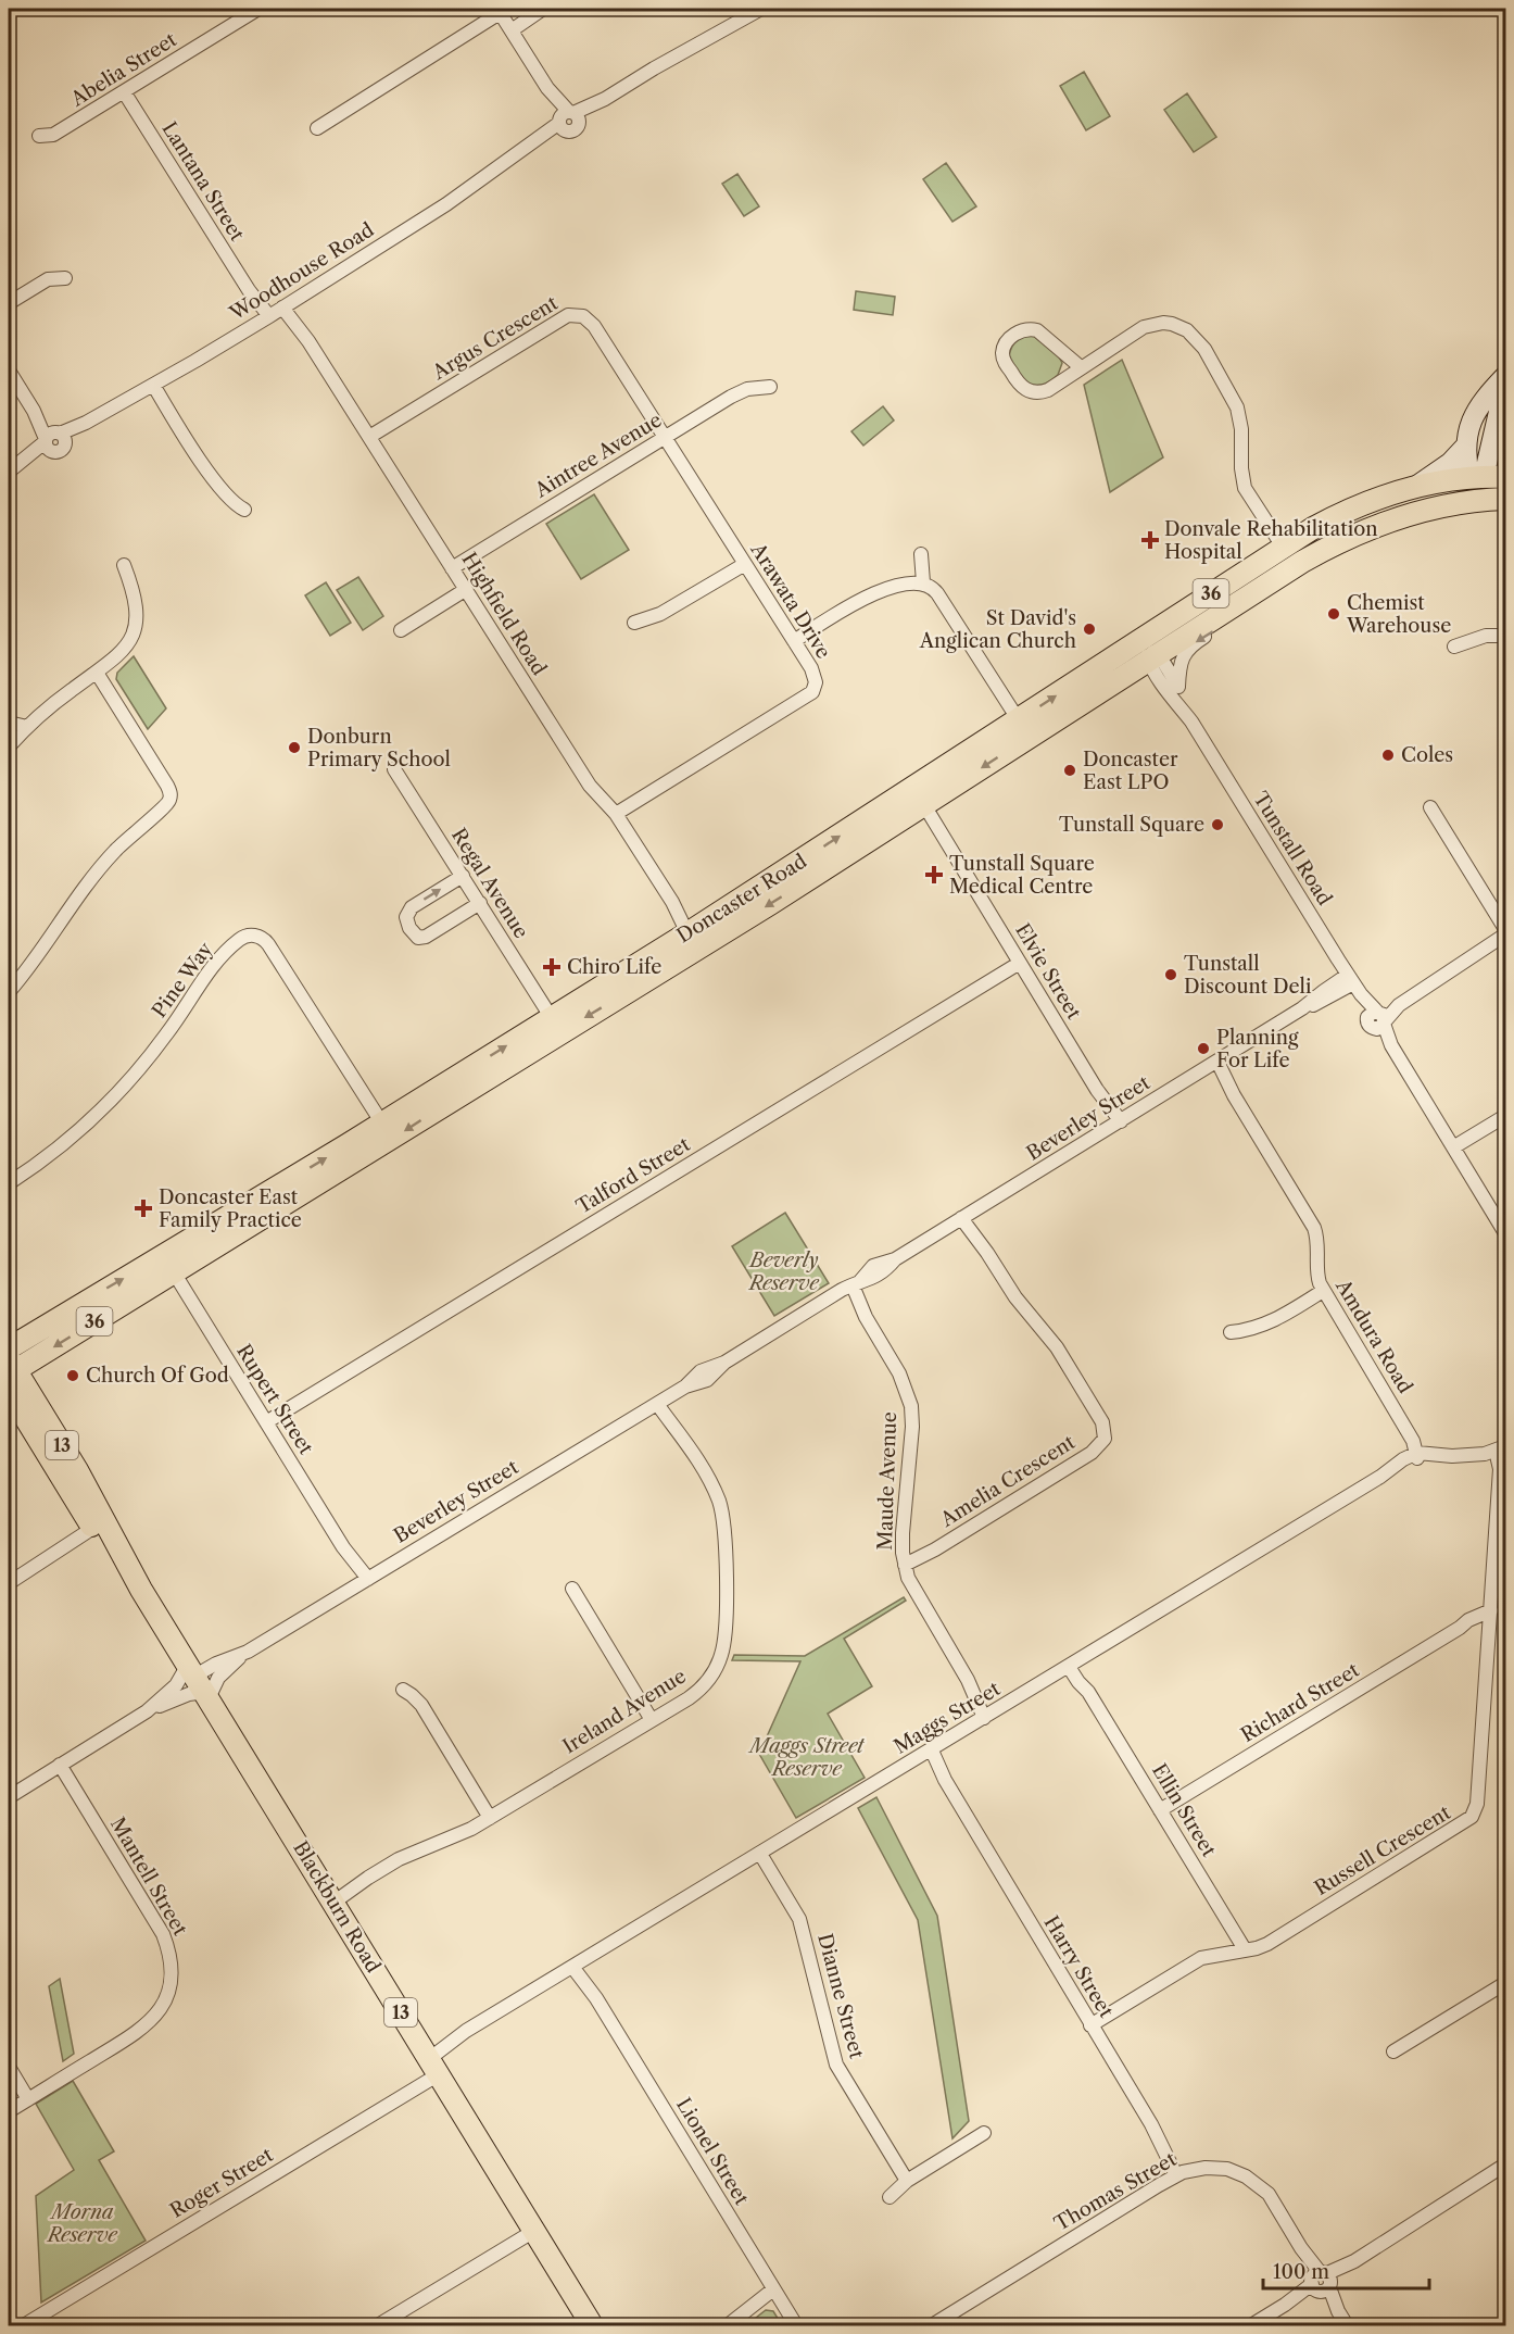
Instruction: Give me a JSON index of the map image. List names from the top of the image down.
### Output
{
  "streets": {
    "main road": [
      "36",
      "Doncaster Road",
      "13",
      "Blackburn Road"
    ],
    "street": [
      "Abelia Street",
      "Lantana Street",
      "Woodhouse Road",
      "Argus Crescent",
      "Aintree Avenue",
      "Arawata Drive",
      "Highfield Road",
      "Tunstall Road",
      "Regal Avenue",
      "Elvie Street",
      "Pine Way",
      "Beverley Street",
      "Talford Street",
      "Amdura Road",
      "Rupert Street",
      "Maude Avenue",
      "Amelia Crescent",
      "Richard Street",
      "Ireland Avenue",
      "Maggs Street",
      "Ellin Street",
      "Russell Crescent",
      "Mantell Street",
      "Harry Street",
      "Dianne Street",
      "Lionel Street",
      "Roger Street",
      "Thomas Street"
    ]
  },
  "crossings": [
    ["Abelia Street", "Lantana Street"],
    ["Lantana Street", "Woodhouse Road"],
    ["Woodhouse Road", "Highfield Road"],
    ["Argus Crescent", "Aintree Avenue"],
    ["Argus Crescent", "Arawata Drive"],
    ["Argus Crescent", "Highfield Road"],
    ["Aintree Avenue", "Arawata Drive"],
    ["Aintree Avenue", "Highfield Road"],
    ["36", "Doncaster Road"],
    ["Arawata Drive", "Highfield Road"],
    ["Highfield Road", "Doncaster Road"],
    ["Tunstall Road", "Doncaster Road"],
    ["Tunstall Road", "Beverley Street"],
    ["Regal Avenue", "Doncaster Road"],
    ["Doncaster Road", "Elvie Street"],
    ["Doncaster Road", "Pine Way"],
    ["Doncaster Road", "Rupert Street"],
    ["Doncaster Road", "Blackburn Road"],
    ["Elvie Street", "Beverley Street"],
    ["Elvie Street", "Talford Street"],
    ["Beverley Street", "Amdura Road"],
    ["Beverley Street", "Rupert Street"],
    ["Beverley Street", "Maude Avenue"],
    ["Beverley Street", "Amelia Crescent"],
    ["Beverley Street", "Ireland Avenue"],
    ["Beverley Street", "Mantell Street"],
    ["Beverley Street", "Blackburn Road"],
    ["Talford Street", "Rupert Street"],
    ["Amdura Road", "Maggs Street"],
    ["Maude Avenue", "Amelia Crescent"],
    ["Maude Avenue", "Maggs Street"],
    ["Richard Street", "Ellin Street"],
    ["Richard Street", "Russell Crescent"],
    ["Ireland Avenue", "Blackburn Road"],
    ["Maggs Street", "Ellin Street"],
    ["Maggs Street", "Blackburn Road"],
    ["Maggs Street", "Harry Street"],
    ["Maggs Street", "Dianne Street"],
    ["Maggs Street", "Lionel Street"],
    ["Maggs Street", "Roger Street"],
    ["Ellin Street", "Russell Crescent"],
    ["Russell Crescent", "Harry Street"],
    ["Blackburn Road", "Roger Street"],
    ["Harry Street", "Thomas Street"]
  ],
  "parks": ["Beverly Reserve", "Maggs Street Reserve", "Morna Reserve"],
  "places": {
    "health": [
      "Donvale Rehabilitation Hospital",
      "Tunstall Square Medical Centre",
      "Chiro Life",
      "Doncaster East Family Practice"
    ],
    "other": [
      "Chemist Warehouse",
      "St David's Anglican Church",
      "Donburn Primary School",
      "Coles",
      "Doncaster East LPO",
      "Tunstall Square",
      "Tunstall Discount Deli",
      "Planning For Life",
      "Church Of God"
    ]
  },
  "scale_bar": "100 m"
}
